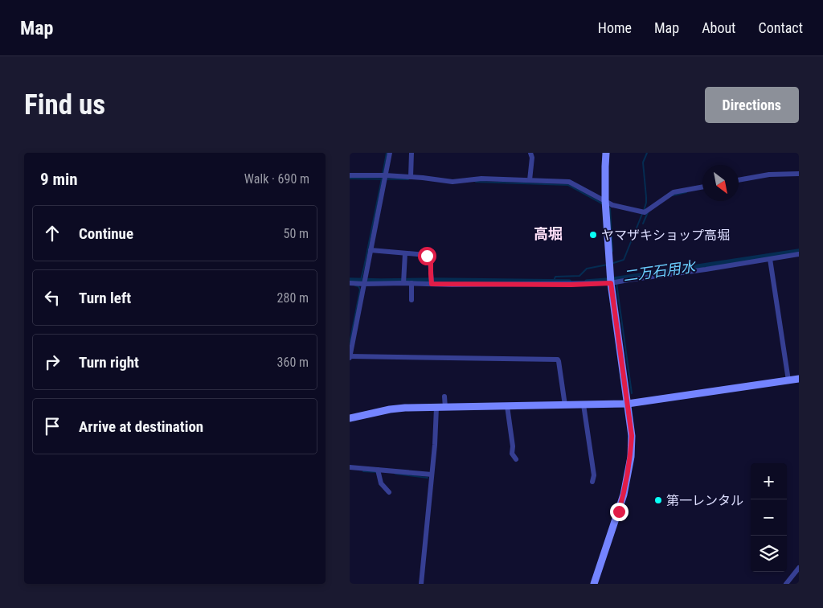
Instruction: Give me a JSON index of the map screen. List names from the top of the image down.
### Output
{
  "districts": ["高堀"],
  "water": ["二万石用水"],
  "places": ["ヤマザキショップ高堀", "第一レンタル"],
  "north": "bottom right",
  "page": {
    "header": "Map",
    "nav": [
      "Home",
      "Map",
      "About",
      "Contact"
    ],
    "buttons": "Directions",
    "title": "Find us",
    "heading": ["9 min", "Walk · 690 m"],
    "list": [
      ["Continue", "50 m"],
      ["Turn left", "280 m"],
      ["Turn right", "360 m"],
      "Arrive at destination"
    ],
    "map_buttons": ["+", "−"]
  }
}
